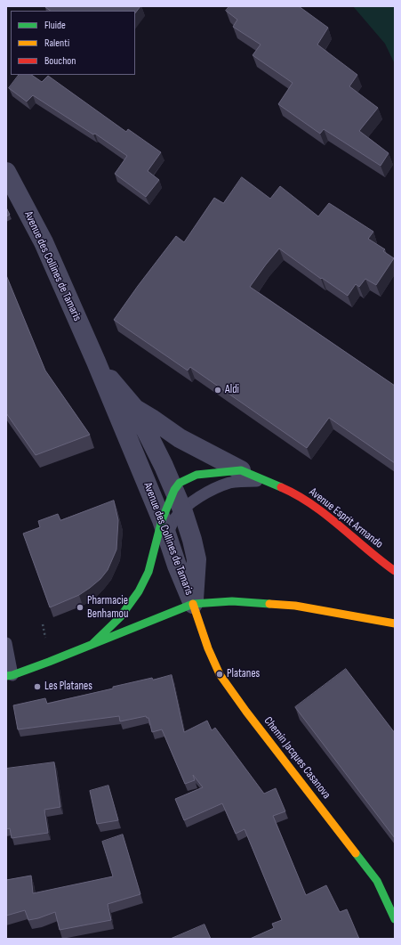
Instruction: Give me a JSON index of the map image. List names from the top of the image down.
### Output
{
  "streets": {
    "street": ["Avenue des Collines de Tamaris", "Avenue Esprit Armando", "Chemin Jacques Casanova"]
  },
  "crossings": [
    ["Avenue des Collines de Tamaris", "Avenue Esprit Armando"],
    ["Avenue des Collines de Tamaris", "Chemin Jacques Casanova"]
  ],
  "places": [
    "Aldi",
    "Pharmacie Benhamou",
    "Platanes",
    "Les Platanes"
  ],
  "legend": ["Fluide", "Ralenti", "Bouchon"]
}
